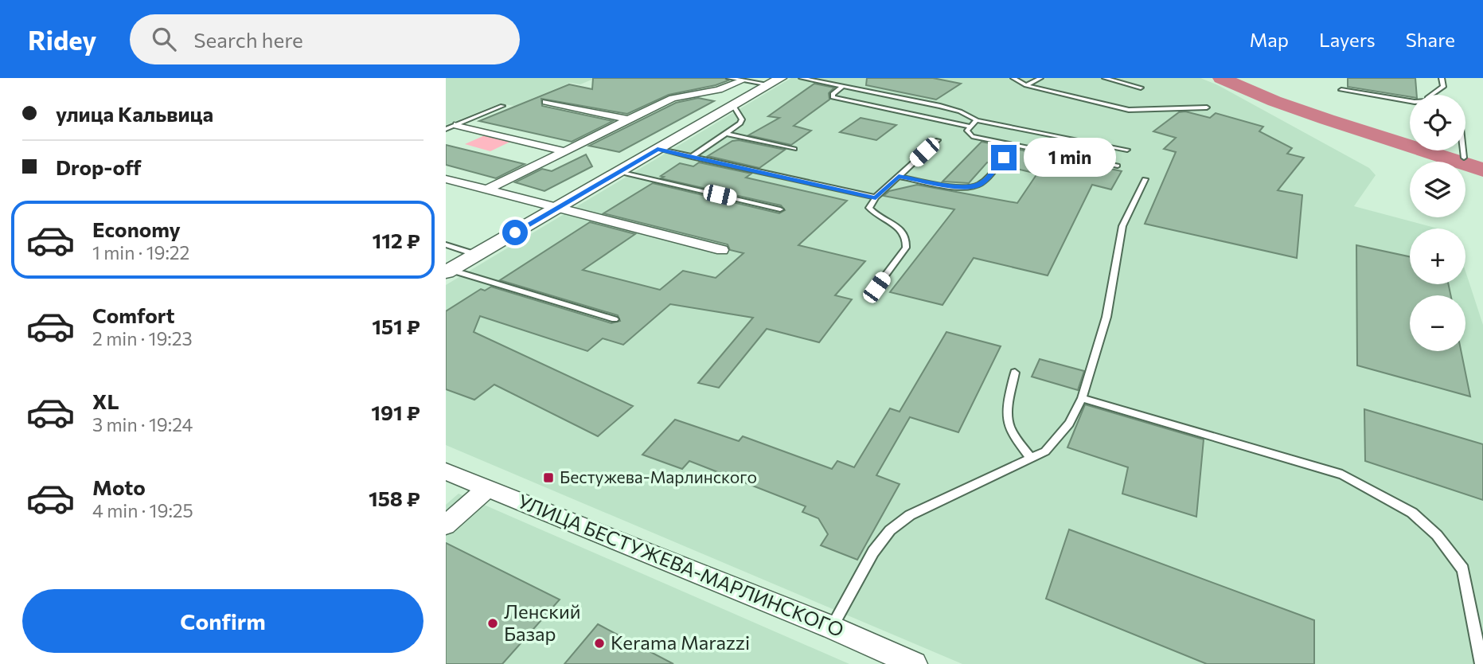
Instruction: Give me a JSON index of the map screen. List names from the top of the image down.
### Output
{
  "streets": {
    "street": ["УЛИЦА БЕСТУЖЕВА-МАРЛИНСКОГО"]
  },
  "places": {
    "transit": ["Бестужева-Марлинского"],
    "other": ["Ленский Базар", "Kerama Marazzi"]
  },
  "page": {
    "header": "Ridey",
    "search": "Search here",
    "nav": ["Map", "Layers", "Share"],
    "banner": ["улица Кальвица", "Drop-off"],
    "map_buttons": ["+", "−"],
    "bubble": "1 min",
    "list": [
      {
        "name": "Economy",
        "note": "1 min · 19:22",
        "value": "112 ₽"
      },
      {
        "name": "Comfort",
        "note": "2 min · 19:23",
        "value": "151 ₽"
      },
      {
        "name": "XL",
        "note": "3 min · 19:24",
        "value": "191 ₽"
      },
      {
        "name": "Moto",
        "note": "4 min · 19:25",
        "value": "158 ₽"
      }
    ],
    "buttons": "Confirm"
  }
}
